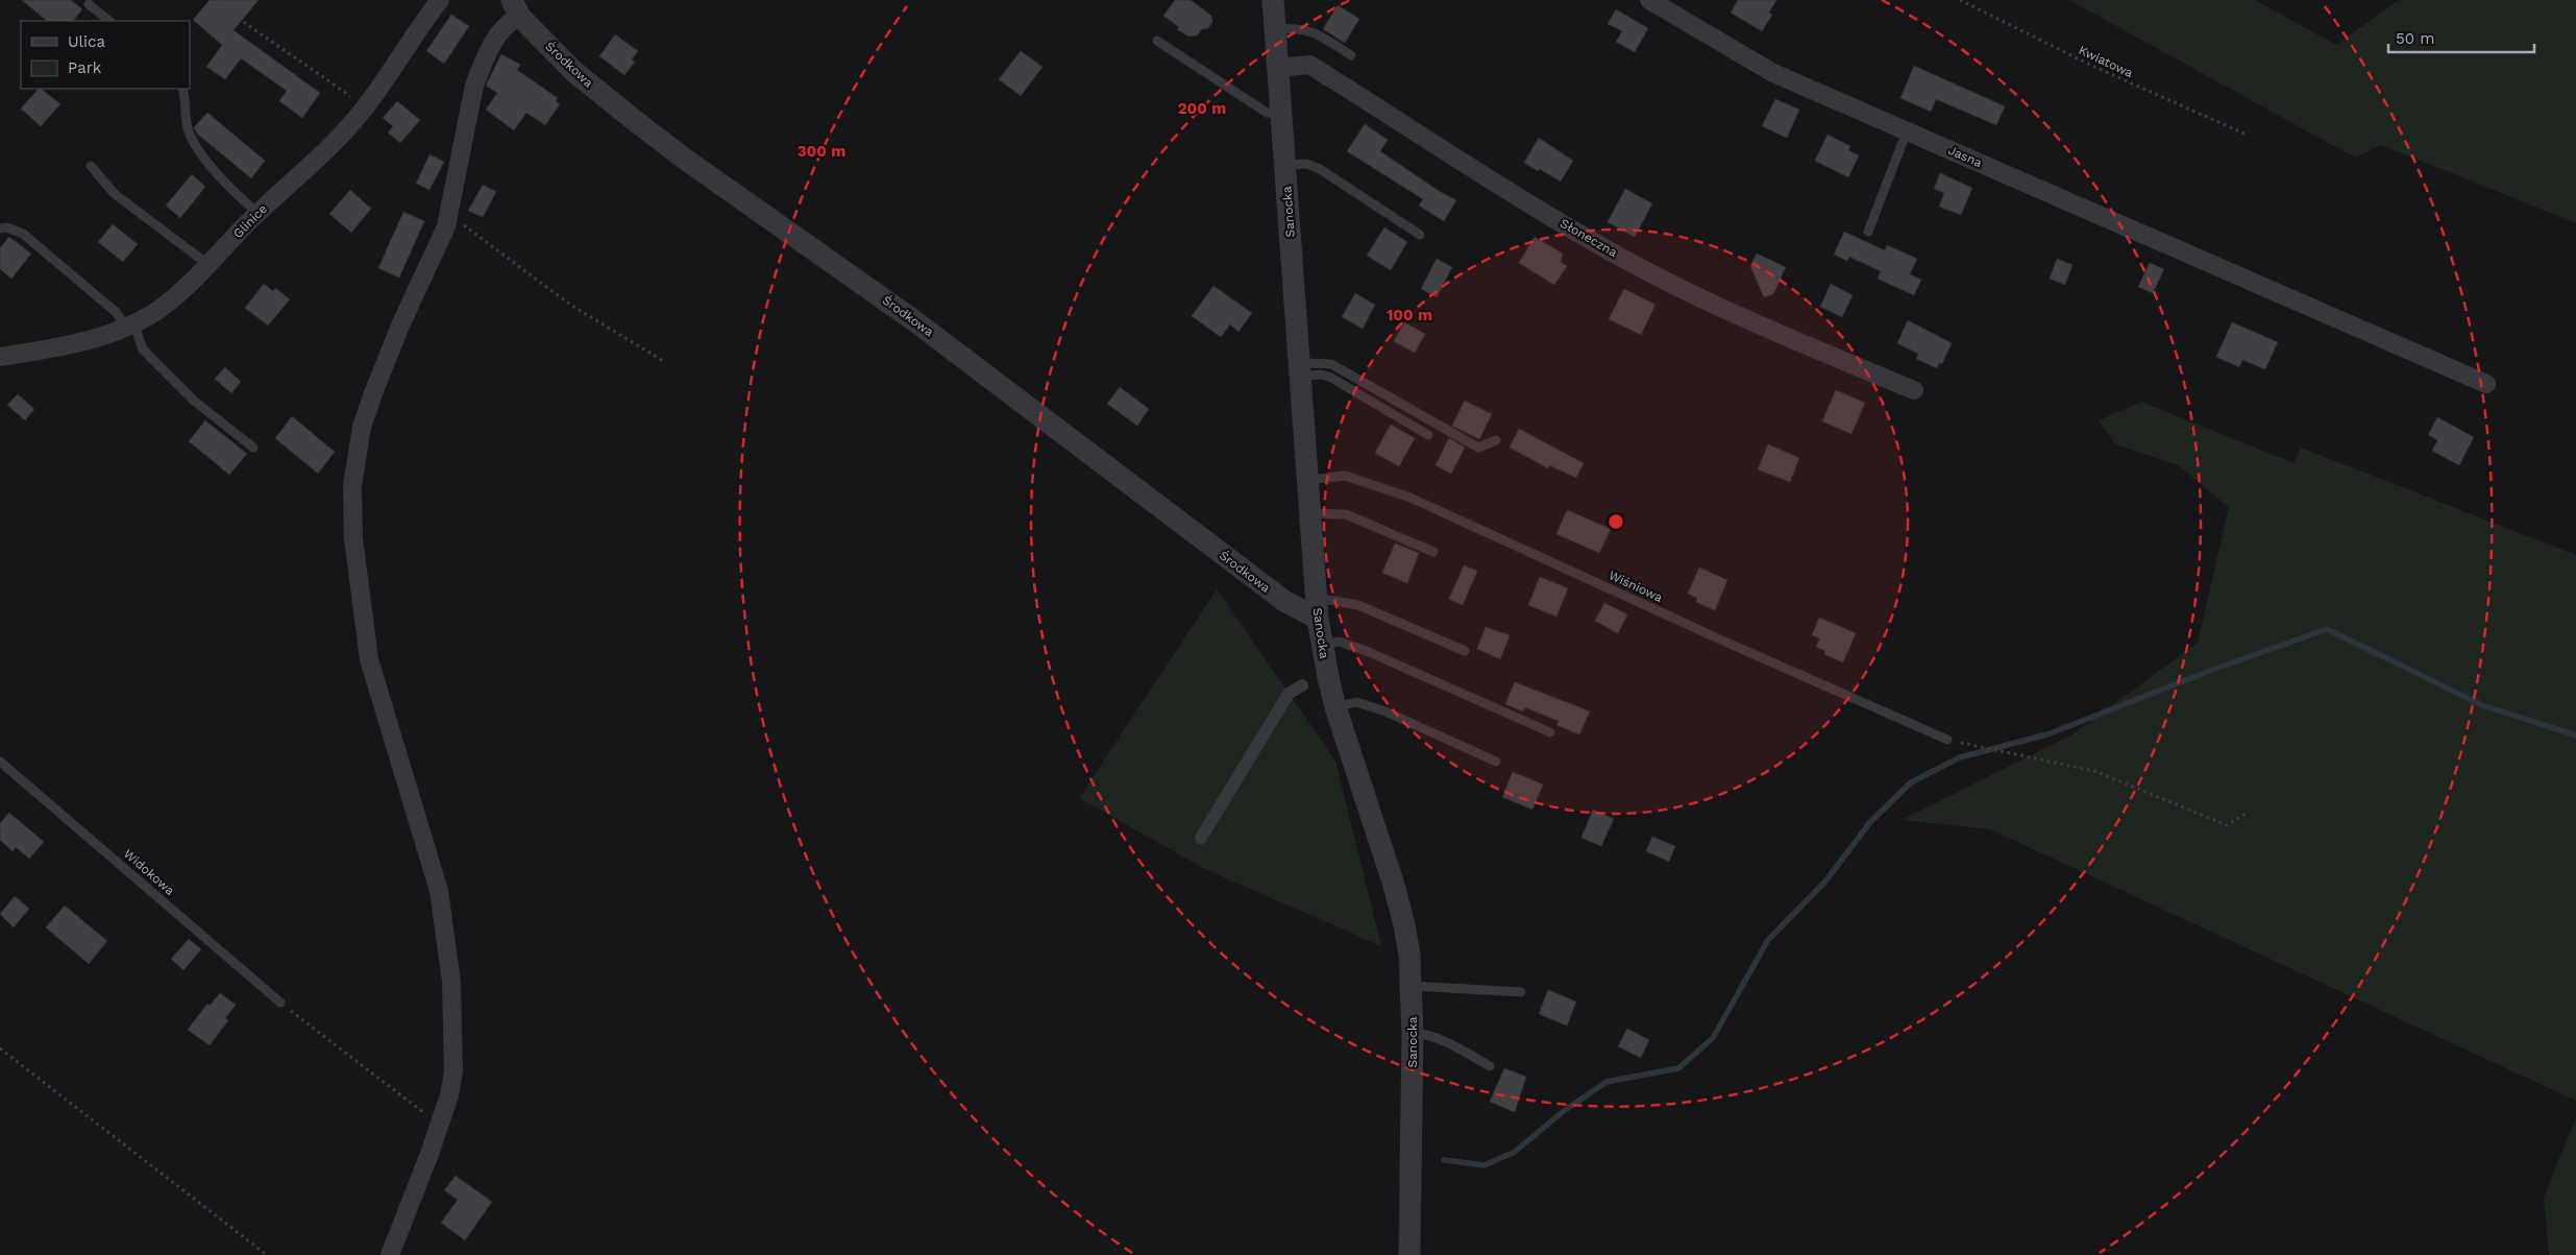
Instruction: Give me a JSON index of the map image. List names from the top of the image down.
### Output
{
  "streets": {
    "street": [
      "Środkowa",
      "Jasna",
      "Sanocka",
      "Glinice",
      "Słoneczna"
    ],
    "lane": ["Wiśniowa", "Widokowa"],
    "path": ["Kwiatowa"]
  },
  "crossings": [
    ["Środkowa", "Sanocka"],
    ["Sanocka", "Słoneczna"],
    ["Sanocka", "Wiśniowa"]
  ],
  "legend": ["Ulica", "Park"],
  "scale_bar": "50 m",
  "rings": ["200 m", "300 m", "100 m"]
}
